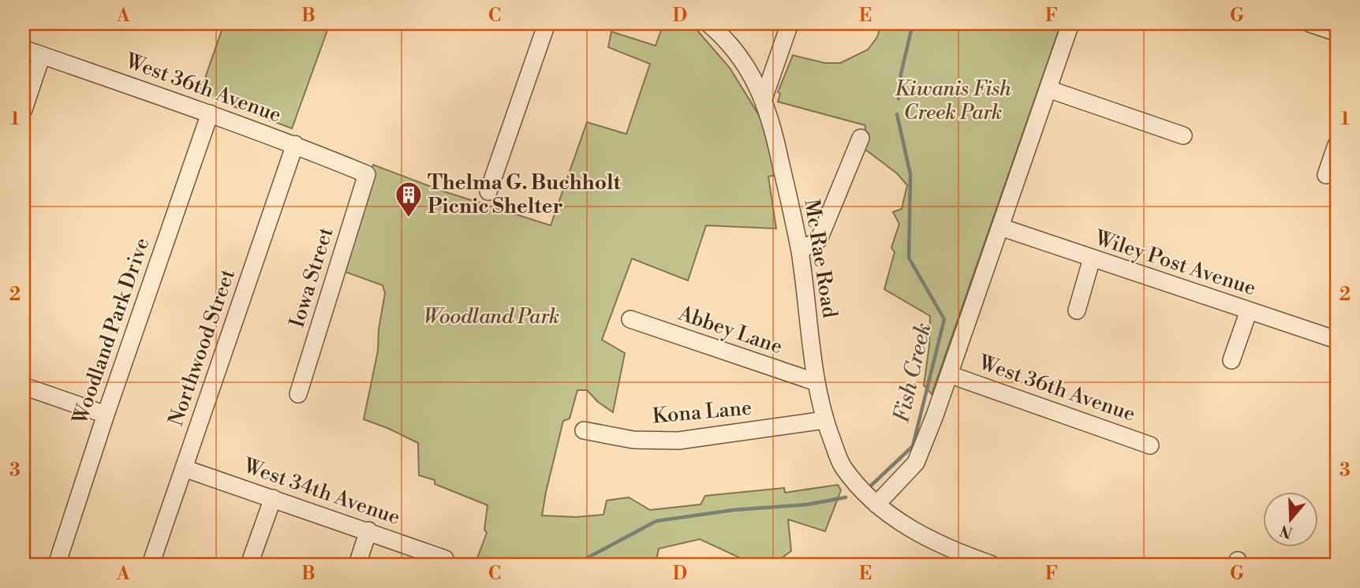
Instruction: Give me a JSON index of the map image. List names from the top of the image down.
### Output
{
  "streets": {
    "street": [
      "West 36th Avenue",
      "Mc Rae Road",
      "Wiley Post Avenue",
      "Iowa Street",
      "Abbey Lane",
      "Woodland Park Drive",
      "Northwood Street",
      "Kona Lane",
      "West 34th Avenue"
    ]
  },
  "crossings": [
    ["West 36th Avenue", "Iowa Street"],
    ["West 36th Avenue", "Woodland Park Drive"],
    ["West 36th Avenue", "Northwood Street"],
    ["Mc Rae Road", "Abbey Lane"],
    ["Mc Rae Road", "Kona Lane"],
    ["Northwood Street", "West 34th Avenue"]
  ],
  "water": ["Fish Creek"],
  "parks": ["Kiwanis Fish Creek Park", "Woodland Park"],
  "places": {
    "building": ["Thelma G. Buchholt Picnic Shelter"]
  },
  "north": "bottom",
  "grid": {
    "columns": [
      "A",
      "B",
      "C",
      "D",
      "E",
      "F",
      "G"
    ],
    "rows": ["1", "2", "3"]
  }
}
